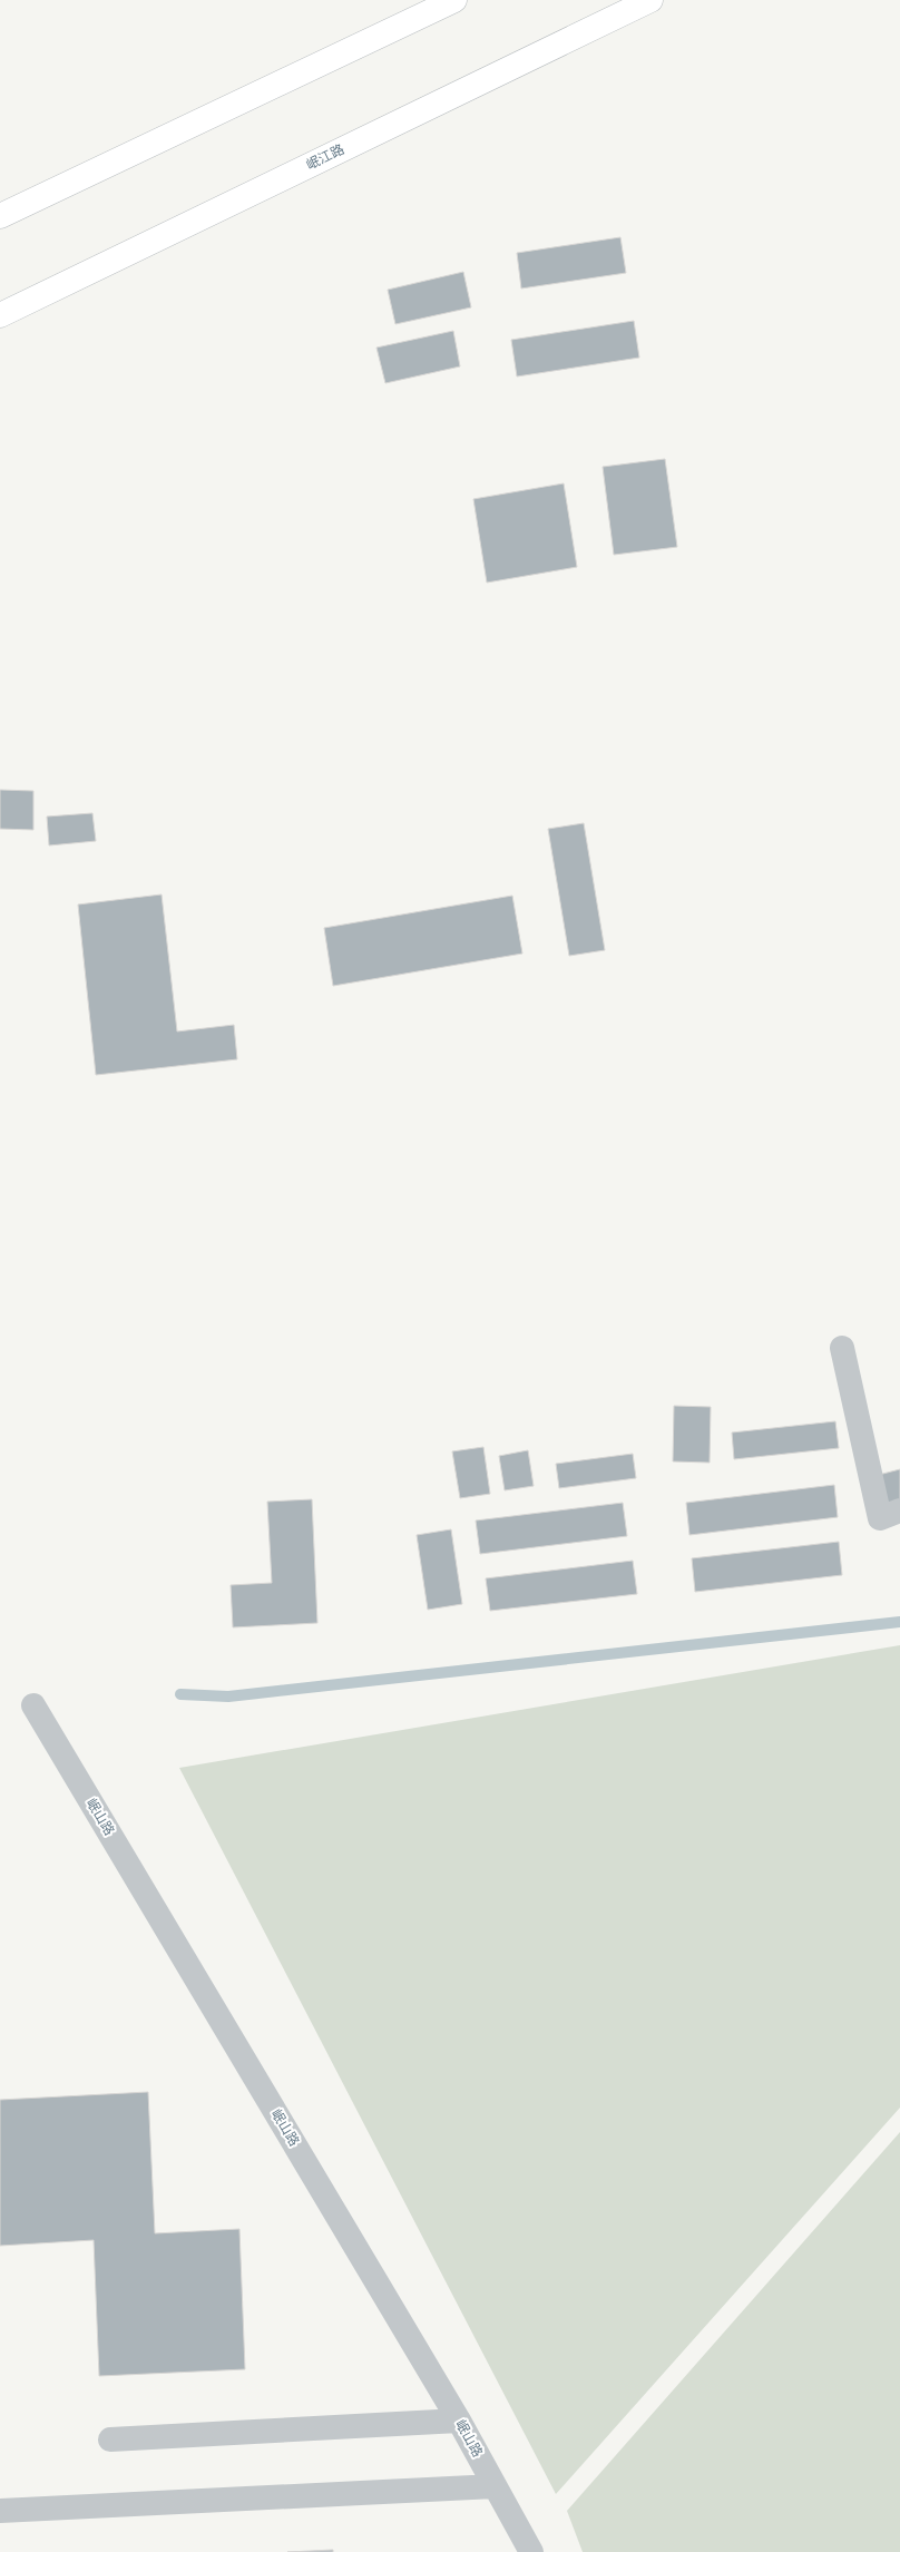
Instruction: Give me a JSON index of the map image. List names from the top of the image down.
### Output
{
  "streets": {
    "main road": ["岷江路"],
    "street": ["岷山路"]
  }
}
